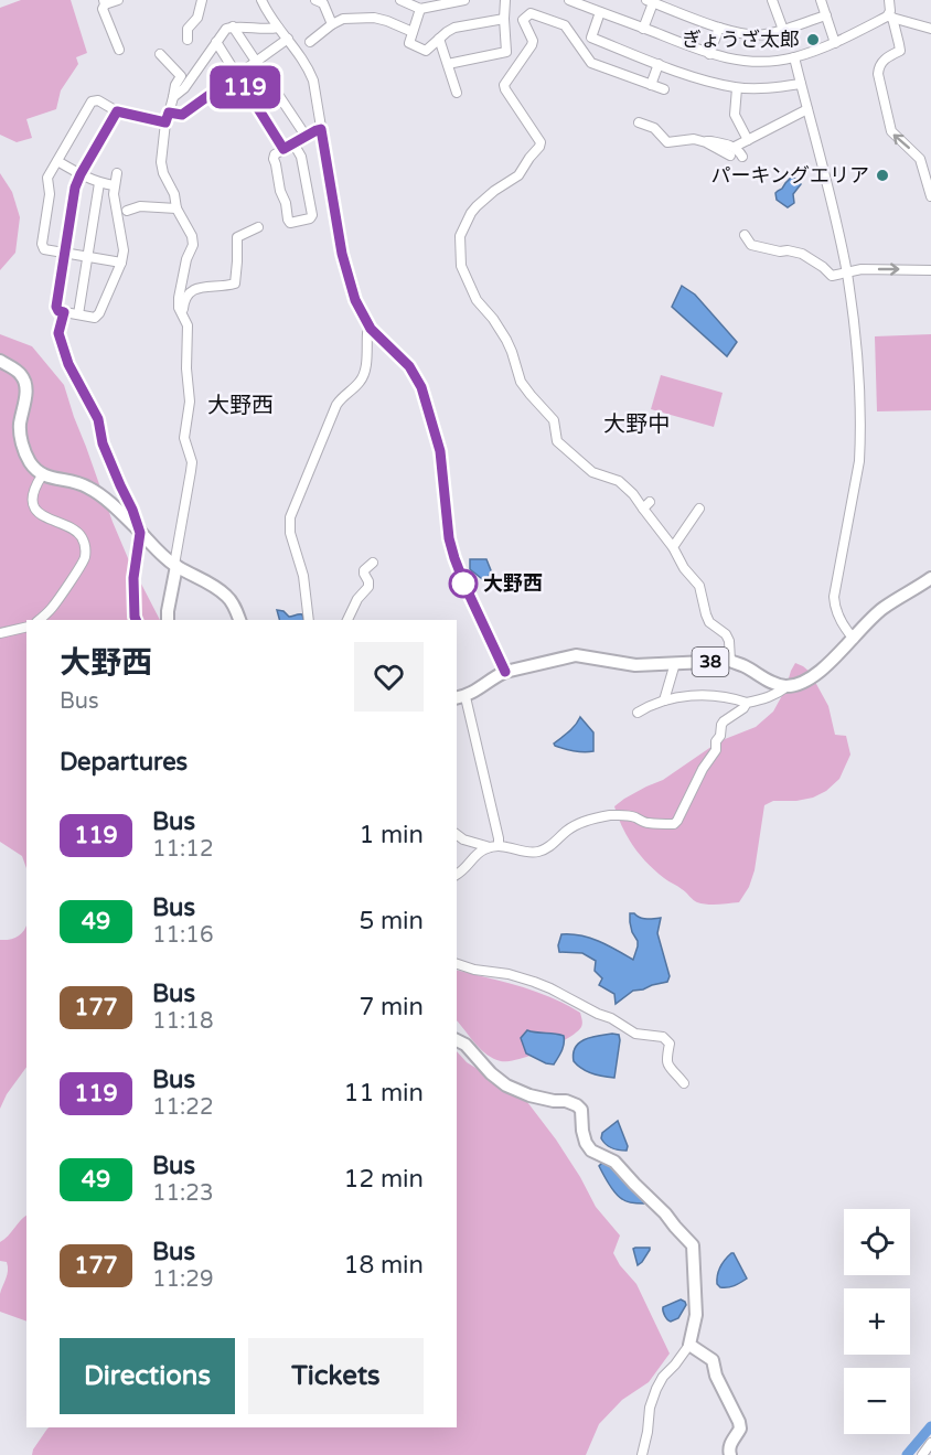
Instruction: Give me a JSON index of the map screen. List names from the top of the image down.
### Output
{
  "streets": {
    "main road": ["38"]
  },
  "districts": ["大野西", "大野中"],
  "places": ["ぎょうざ太郎", "パーキングエリア", "大野西"],
  "lines": ["bus line 119"],
  "page": {
    "on_map": "119",
    "heading": [
      ["大野西", "Bus"],
      "Departures"
    ],
    "list": [
      {
        "mark": "119",
        "name": "Bus",
        "note": "11:12",
        "value": "1 min"
      },
      {
        "mark": "49",
        "name": "Bus",
        "note": "11:16",
        "value": "5 min"
      },
      {
        "mark": "177",
        "name": "Bus",
        "note": "11:18",
        "value": "7 min"
      },
      {
        "mark": "119",
        "name": "Bus",
        "note": "11:22",
        "value": "11 min"
      },
      {
        "mark": "49",
        "name": "Bus",
        "note": "11:23",
        "value": "12 min"
      },
      {
        "mark": "177",
        "name": "Bus",
        "note": "11:29",
        "value": "18 min"
      }
    ],
    "map_buttons": ["+", "−"],
    "buttons": ["Directions", "Tickets"]
  }
}
